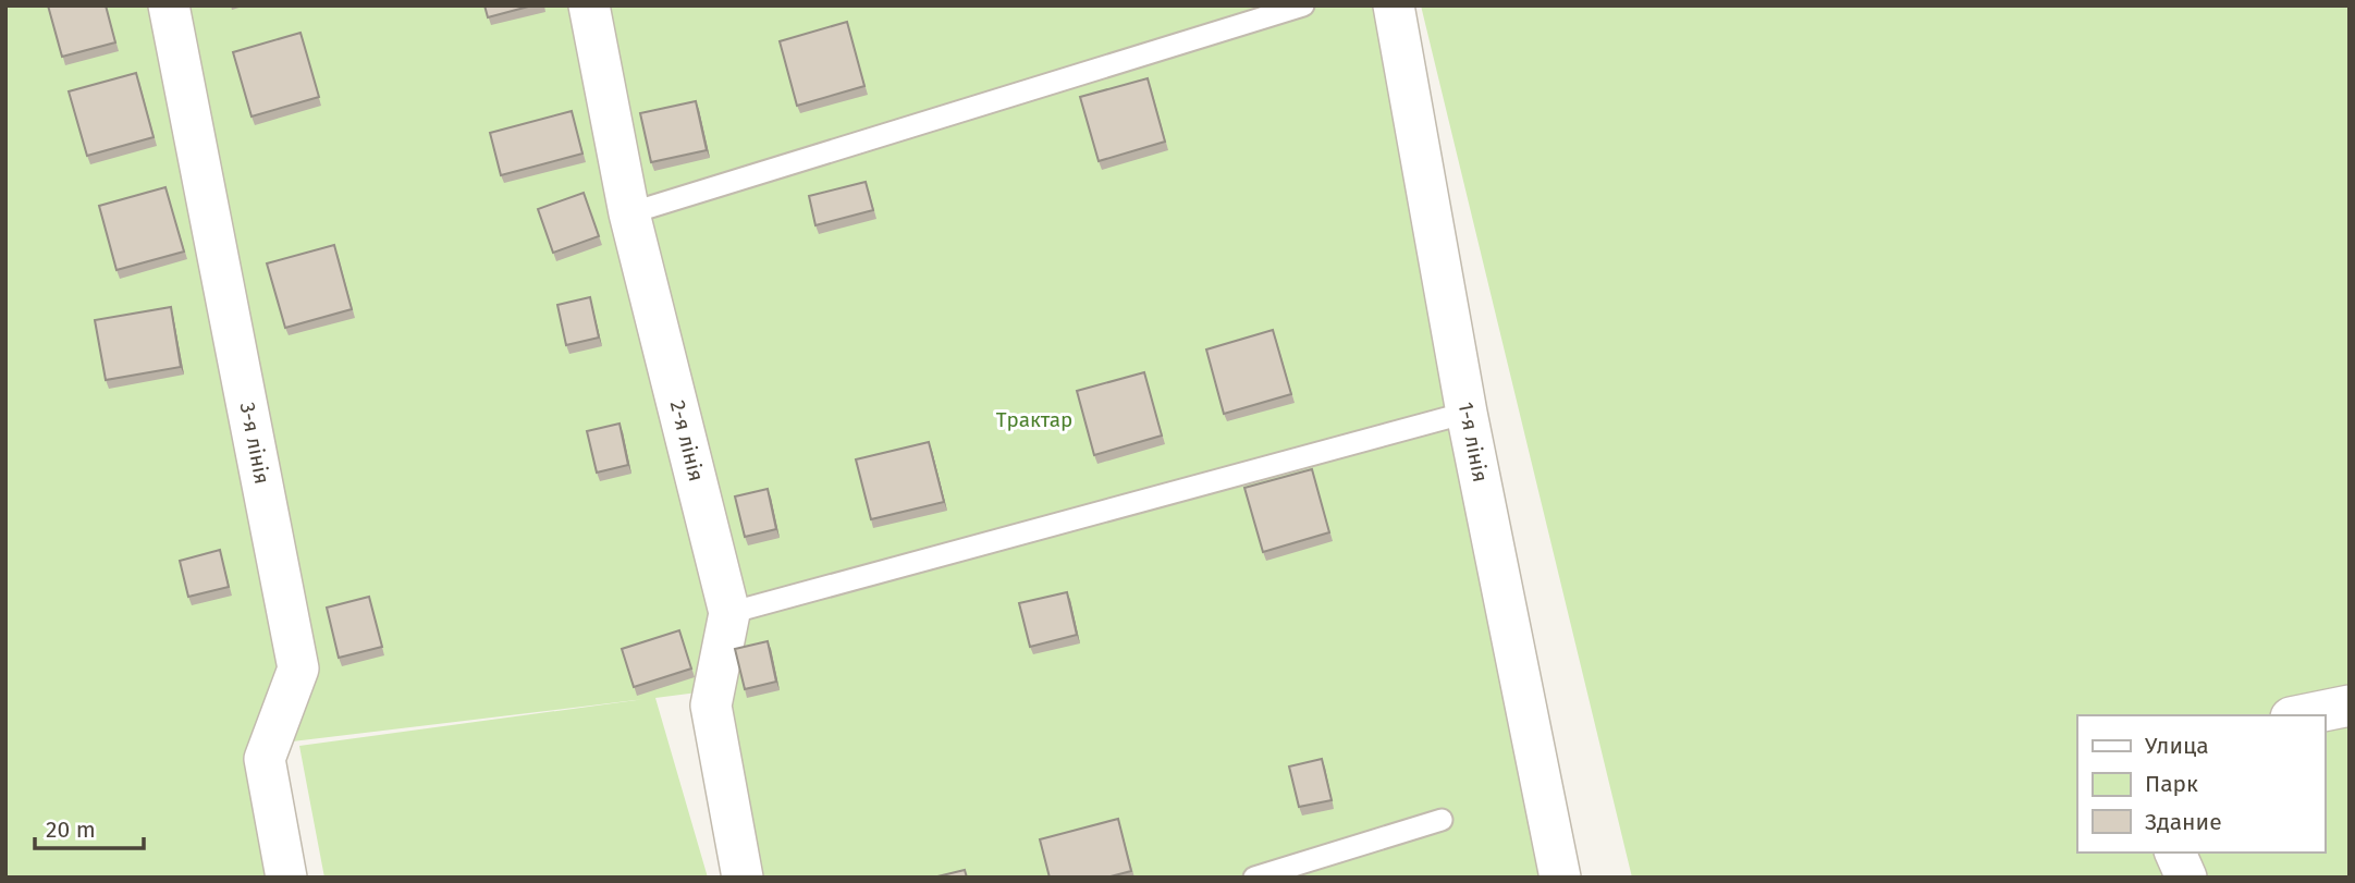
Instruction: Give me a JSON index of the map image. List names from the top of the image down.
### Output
{
  "streets": {
    "street": ["2-я лінія", "1-я лінія", "3-я лінія"]
  },
  "parks": ["Трактар"],
  "legend": ["Улица", "Парк", "Здание"],
  "scale_bar": "20 m"
}
